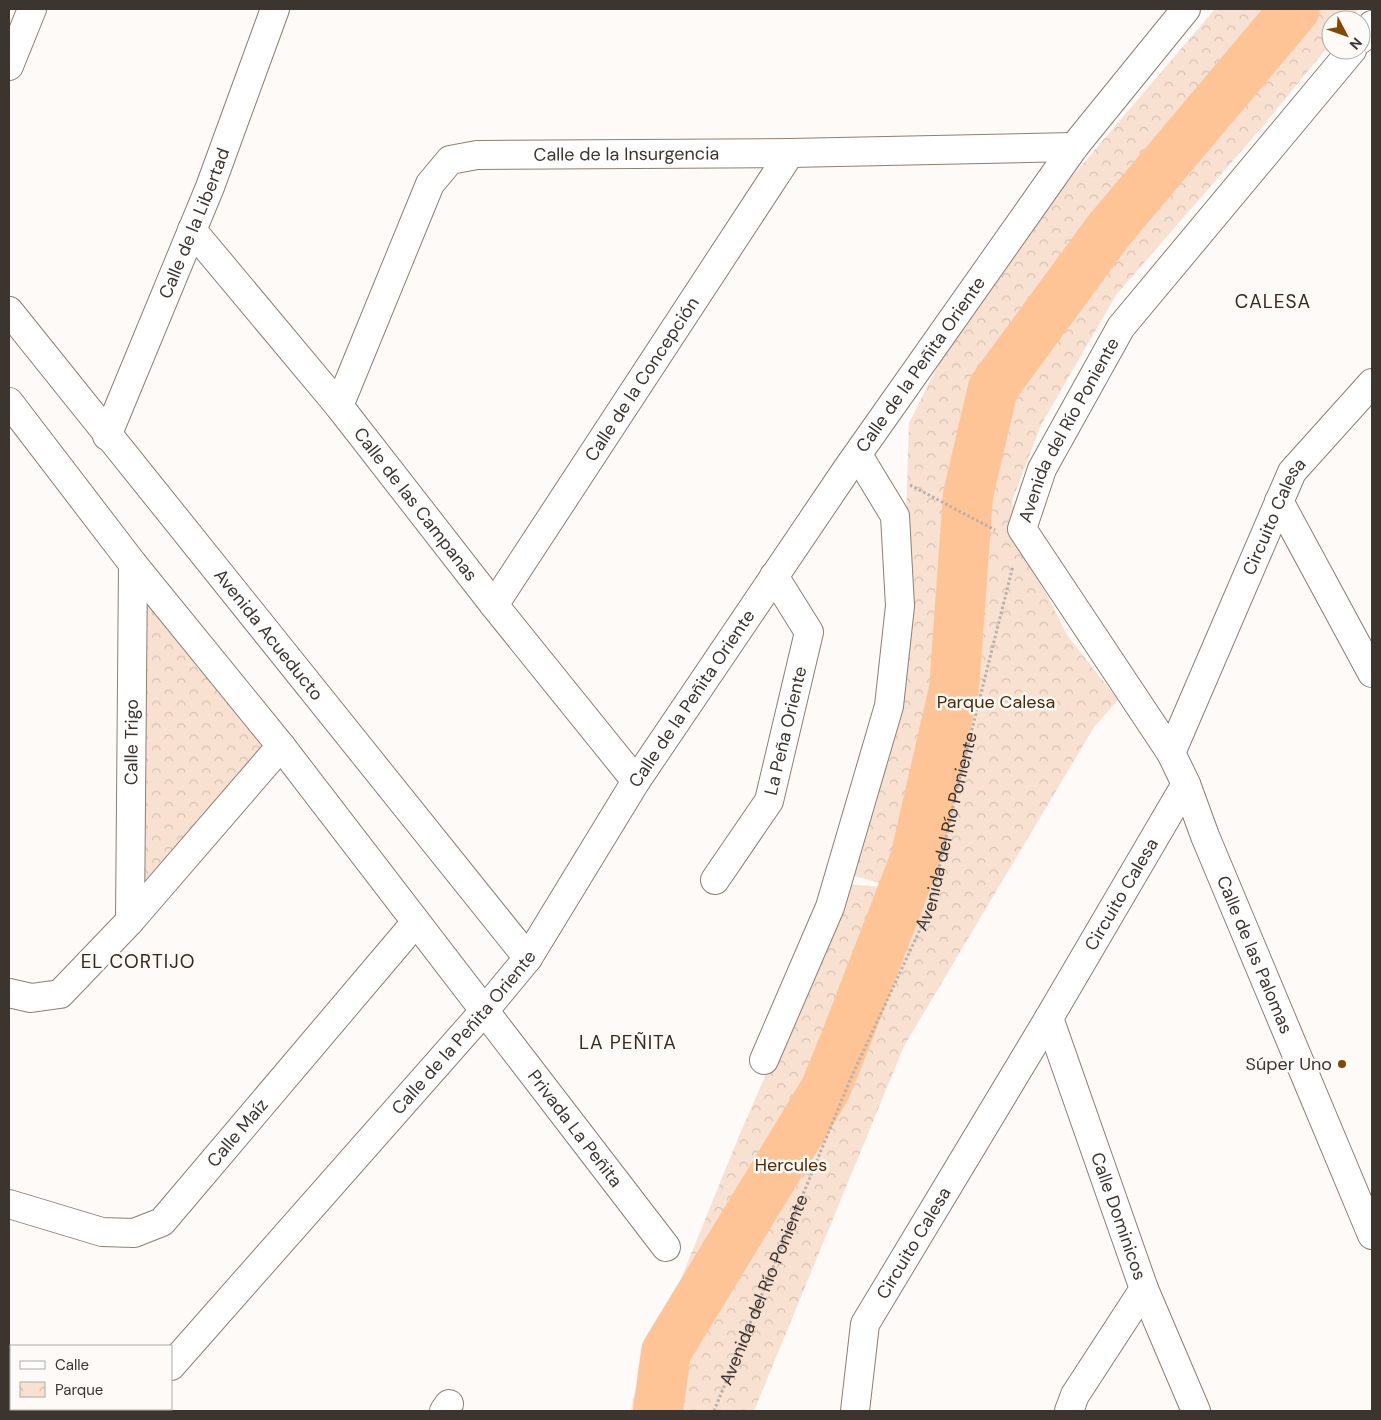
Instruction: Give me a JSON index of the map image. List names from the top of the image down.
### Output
{
  "streets": {
    "street": [
      "Calle de la Insurgencia",
      "Calle de la Libertad",
      "Calle de la Peñita Oriente",
      "Calle de la Concepción",
      "Avenida del Río Poniente",
      "Calle de las Campanas",
      "Circuito Calesa",
      "Avenida Acueducto",
      "La Peña Oriente",
      "Calle Trigo",
      "Calle de las Palomas",
      "Privada La Peñita",
      "Calle Maíz",
      "Calle Dominicos"
    ]
  },
  "crossings": [
    ["Calle de la Insurgencia", "Calle de la Peñita Oriente"],
    ["Calle de la Insurgencia", "Calle de la Concepción"],
    ["Calle de la Insurgencia", "Calle de las Campanas"],
    ["Calle de la Libertad", "Calle de las Campanas"],
    ["Calle de la Libertad", "Avenida Acueducto"],
    ["Calle de la Peñita Oriente", "Calle de las Campanas"],
    ["Calle de la Peñita Oriente", "Avenida Acueducto"],
    ["Calle de la Peñita Oriente", "La Peña Oriente"],
    ["Calle de la Peñita Oriente", "Privada La Peñita"],
    ["Calle de la Concepción", "Calle de las Campanas"],
    ["Circuito Calesa", "Calle de las Palomas"],
    ["Circuito Calesa", "Calle Dominicos"]
  ],
  "districts": ["CALESA", "EL CORTIJO", "LA PEÑITA"],
  "parks": ["Parque Calesa", "Hercules"],
  "places": ["Súper Uno"],
  "legend": ["Calle", "Parque"],
  "north": "bottom right"
}
